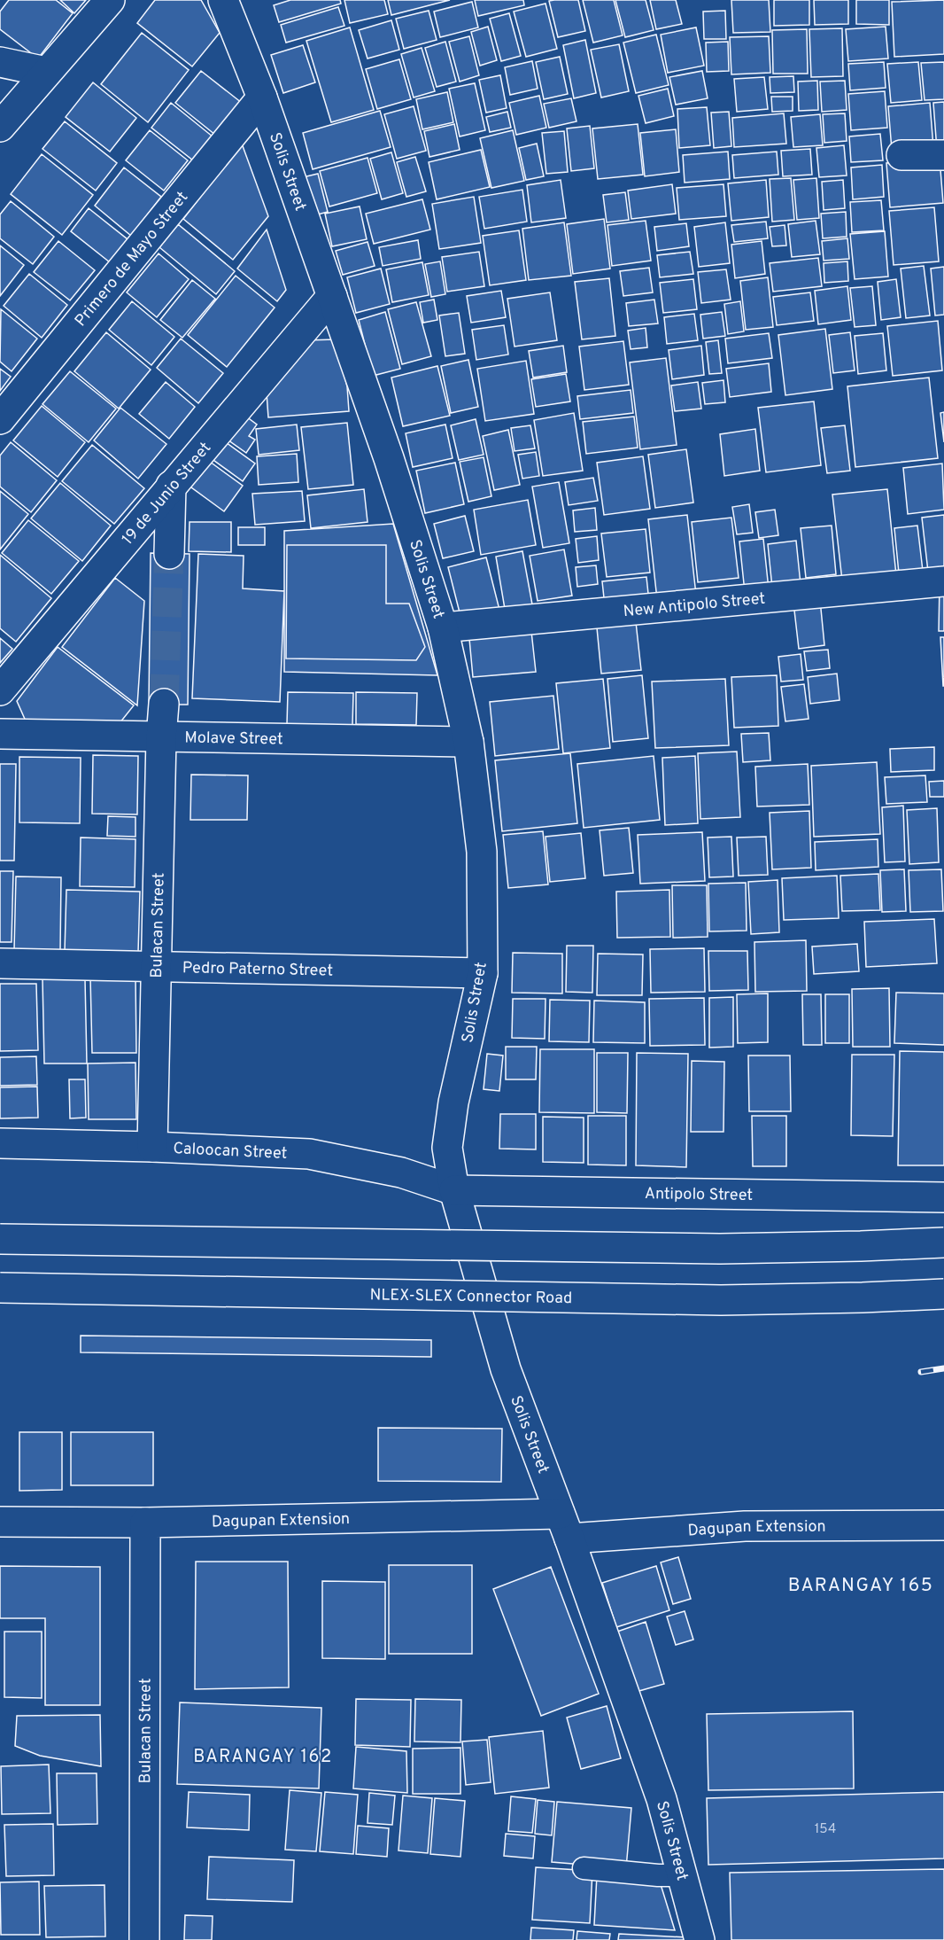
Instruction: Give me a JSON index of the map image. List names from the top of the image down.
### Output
{
  "streets": {
    "main road": [
      "Solis Street",
      "Primero de Mayo Street",
      "19 de Junio Street",
      "New Antipolo Street",
      "Molave Street",
      "Bulacan Street",
      "Pedro Paterno Street",
      "Caloocan Street",
      "Antipolo Street",
      "NLEX-SLEX Connector Road",
      "Dagupan Extension"
    ]
  },
  "crossings": [
    ["Solis Street", "Primero de Mayo Street"],
    ["Solis Street", "19 de Junio Street"],
    ["Solis Street", "New Antipolo Street"],
    ["Solis Street", "Molave Street"],
    ["Solis Street", "Pedro Paterno Street"],
    ["Solis Street", "Caloocan Street"],
    ["Solis Street", "Antipolo Street"],
    ["Solis Street", "Dagupan Extension"],
    ["Molave Street", "Bulacan Street"],
    ["Bulacan Street", "Pedro Paterno Street"],
    ["Bulacan Street", "Caloocan Street"],
    ["Bulacan Street", "Dagupan Extension"],
    ["Caloocan Street", "Antipolo Street"]
  ],
  "districts": ["BARANGAY 165", "BARANGAY 162"],
  "house_numbers": ["154"]
}
